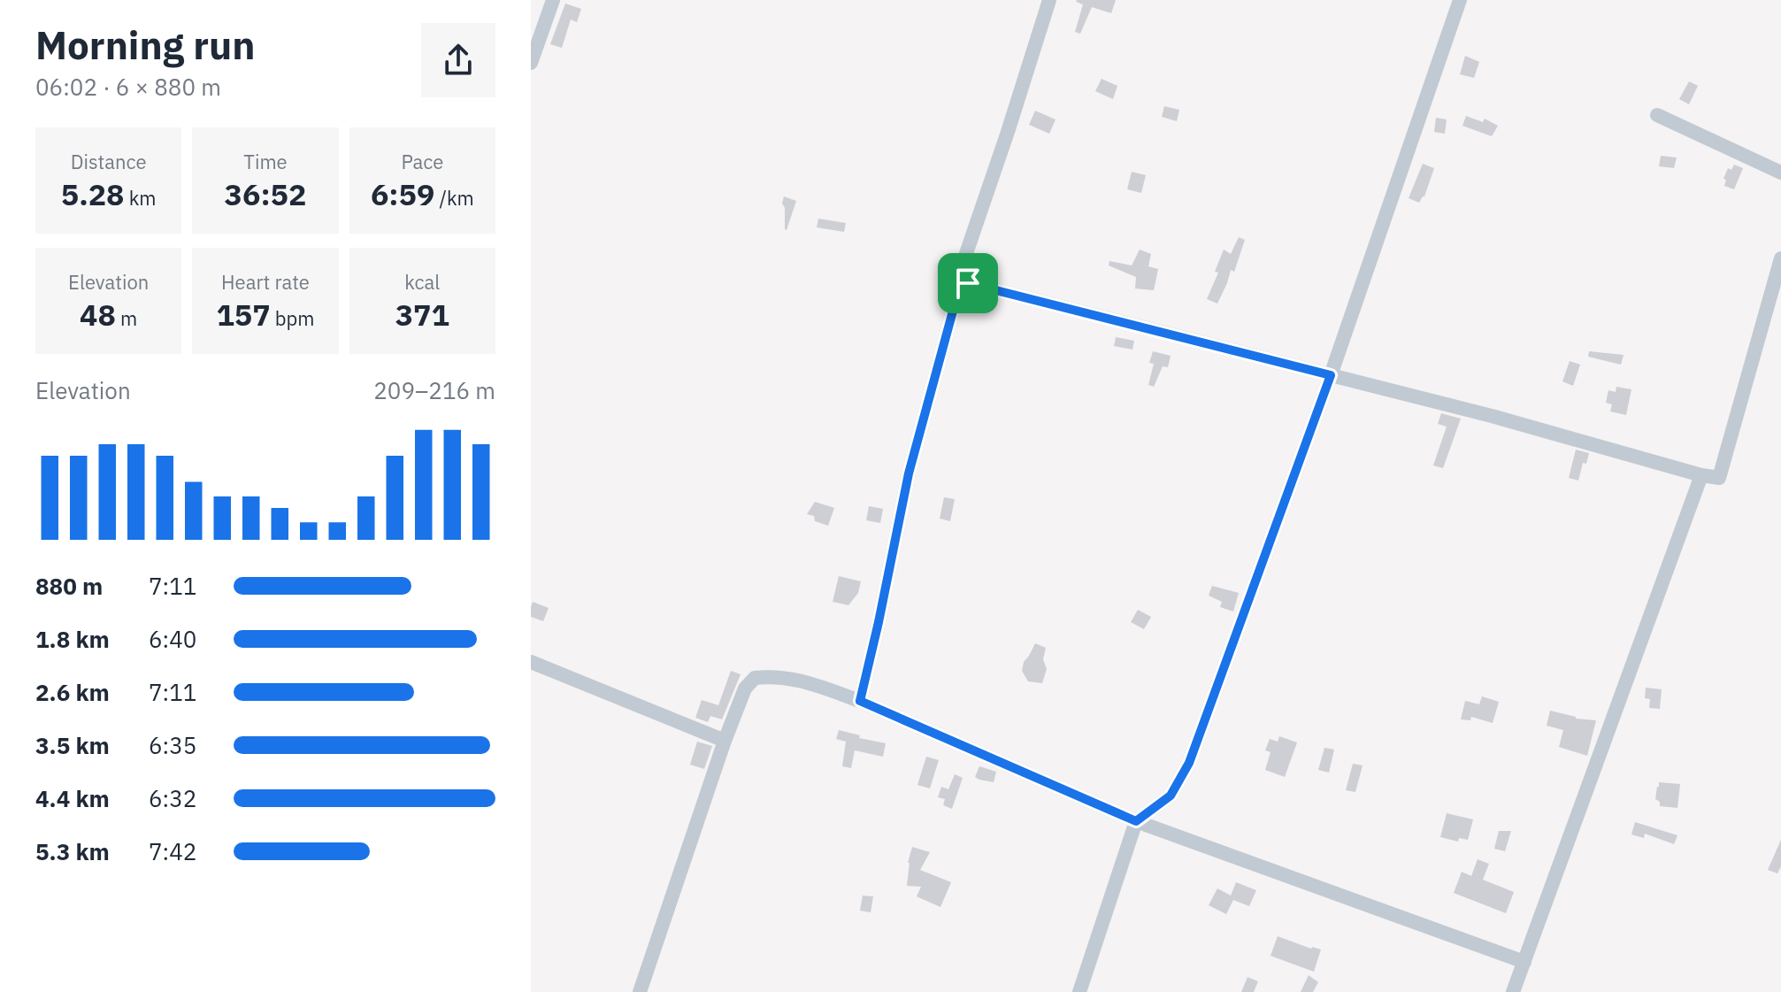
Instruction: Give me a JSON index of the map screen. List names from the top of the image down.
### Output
{
  "page": {
    "heading": ["Morning run", "06:02 · 6 × 880 m"],
    "stats": [
      ["Distance", "5.28 km"],
      ["Time", "36:52"],
      ["Pace", "6:59 /km"],
      ["Elevation", "48 m"],
      ["Heart rate", "157 bpm"],
      ["kcal", "371"]
    ],
    "chart": ["Elevation", "209–216 m"],
    "list": [
      {
        "name": "880 m",
        "note": "7:11"
      },
      {
        "name": "1.8 km",
        "note": "6:40"
      },
      {
        "name": "2.6 km",
        "note": "7:11"
      },
      {
        "name": "3.5 km",
        "note": "6:35"
      },
      {
        "name": "4.4 km",
        "note": "6:32"
      },
      {
        "name": "5.3 km",
        "note": "7:42"
      }
    ]
  }
}
